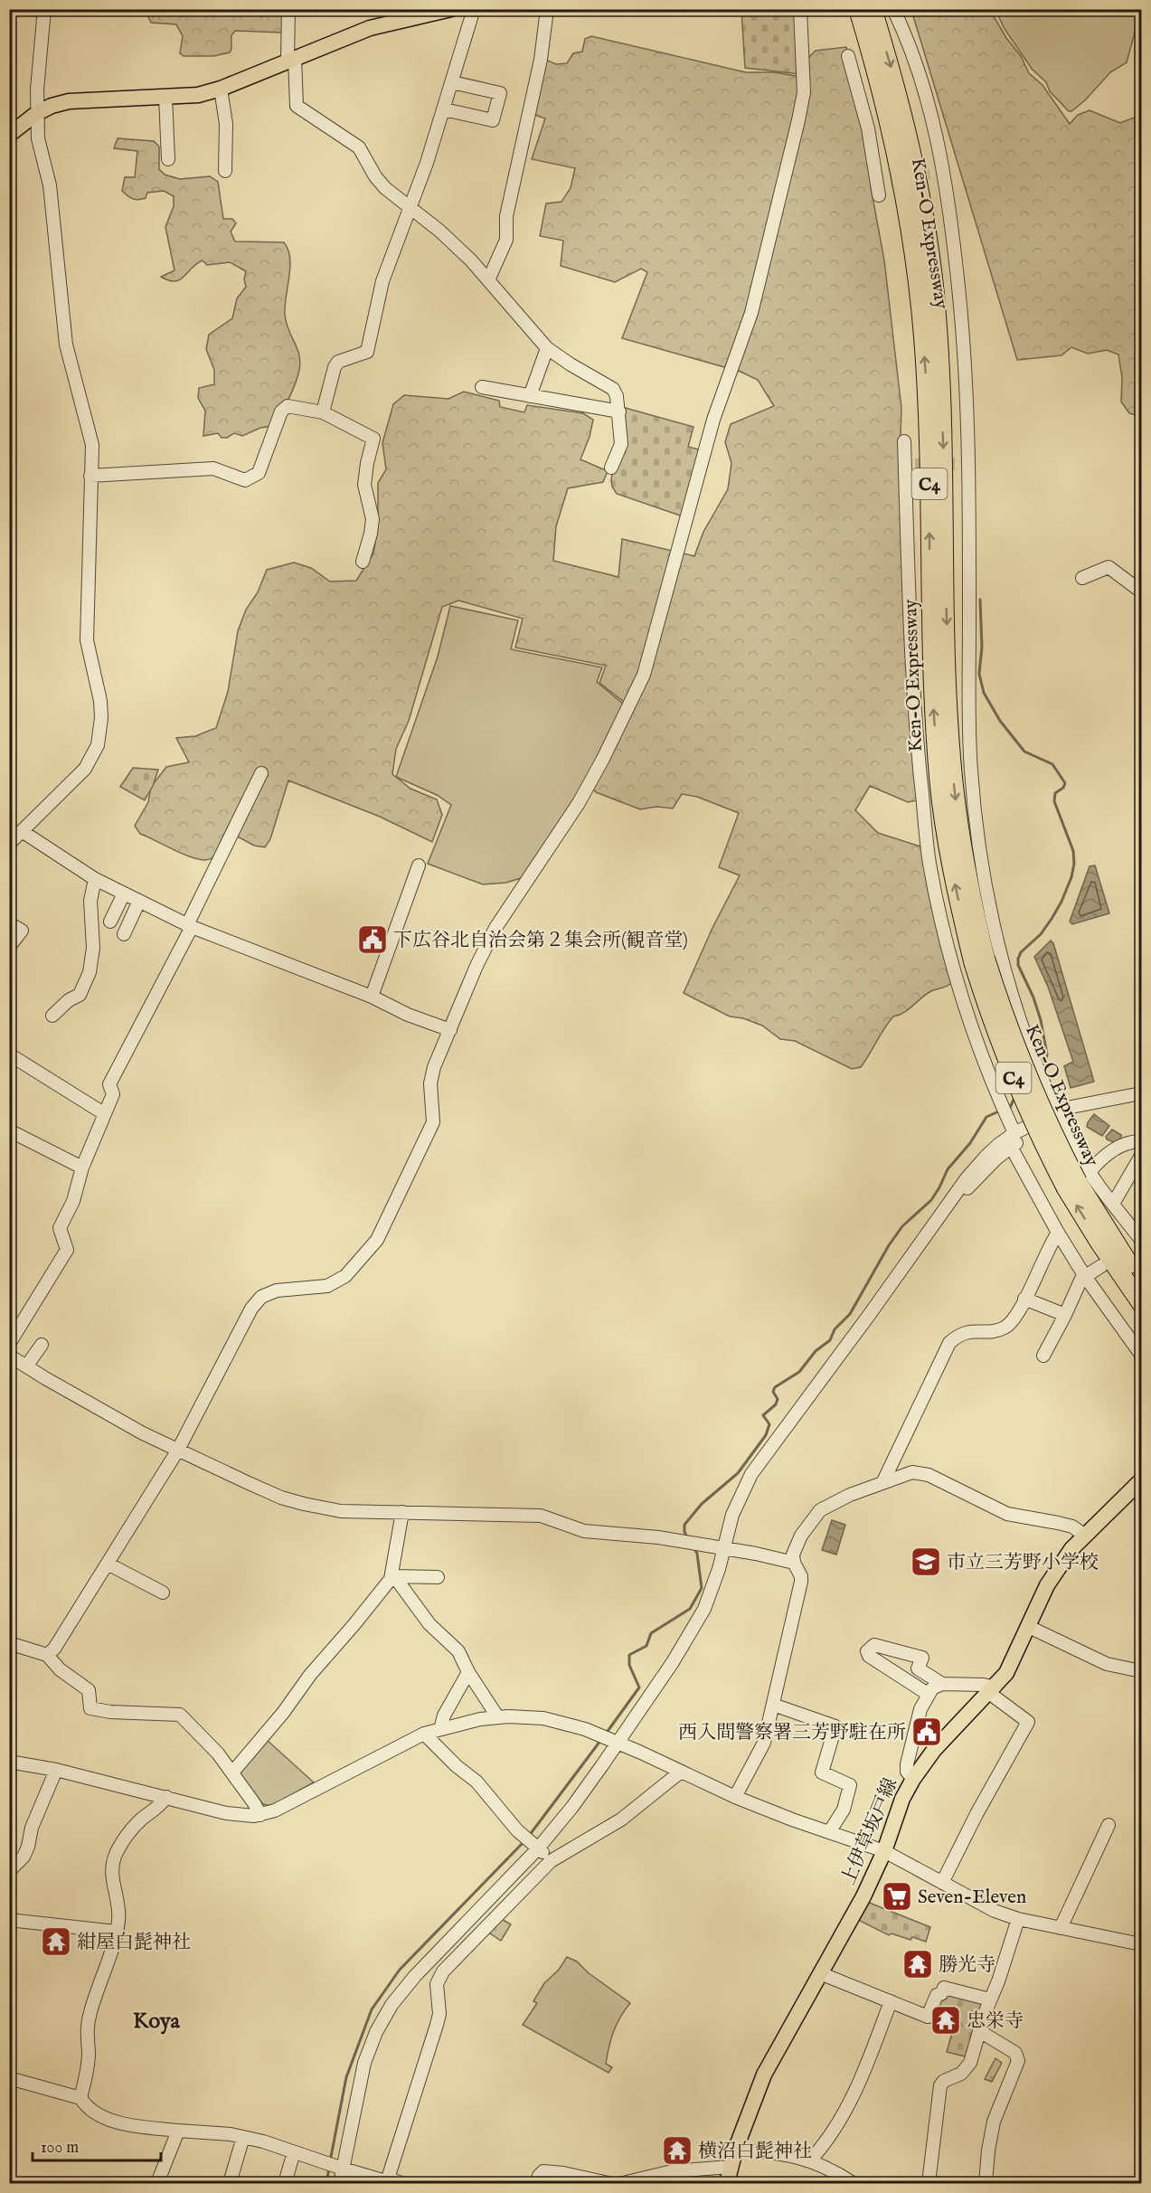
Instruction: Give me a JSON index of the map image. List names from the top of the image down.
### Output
{
  "streets": {
    "highway": ["Ken-O Expressway", "C4"],
    "main road": ["上伊草坂戸線"]
  },
  "districts": ["Koya"],
  "places": {
    "public building": ["下広谷北自治会第２集会所(観音堂)", "西入間警察署三芳野駐在所"],
    "school or university": ["市立三芳野小学校"],
    "supermarket": ["Seven-Eleven"],
    "temple": [
      "紺屋白髭神社",
      "勝光寺",
      "忠栄寺",
      "横沼白髭神社"
    ]
  },
  "scale_bar": "100 m"
}
